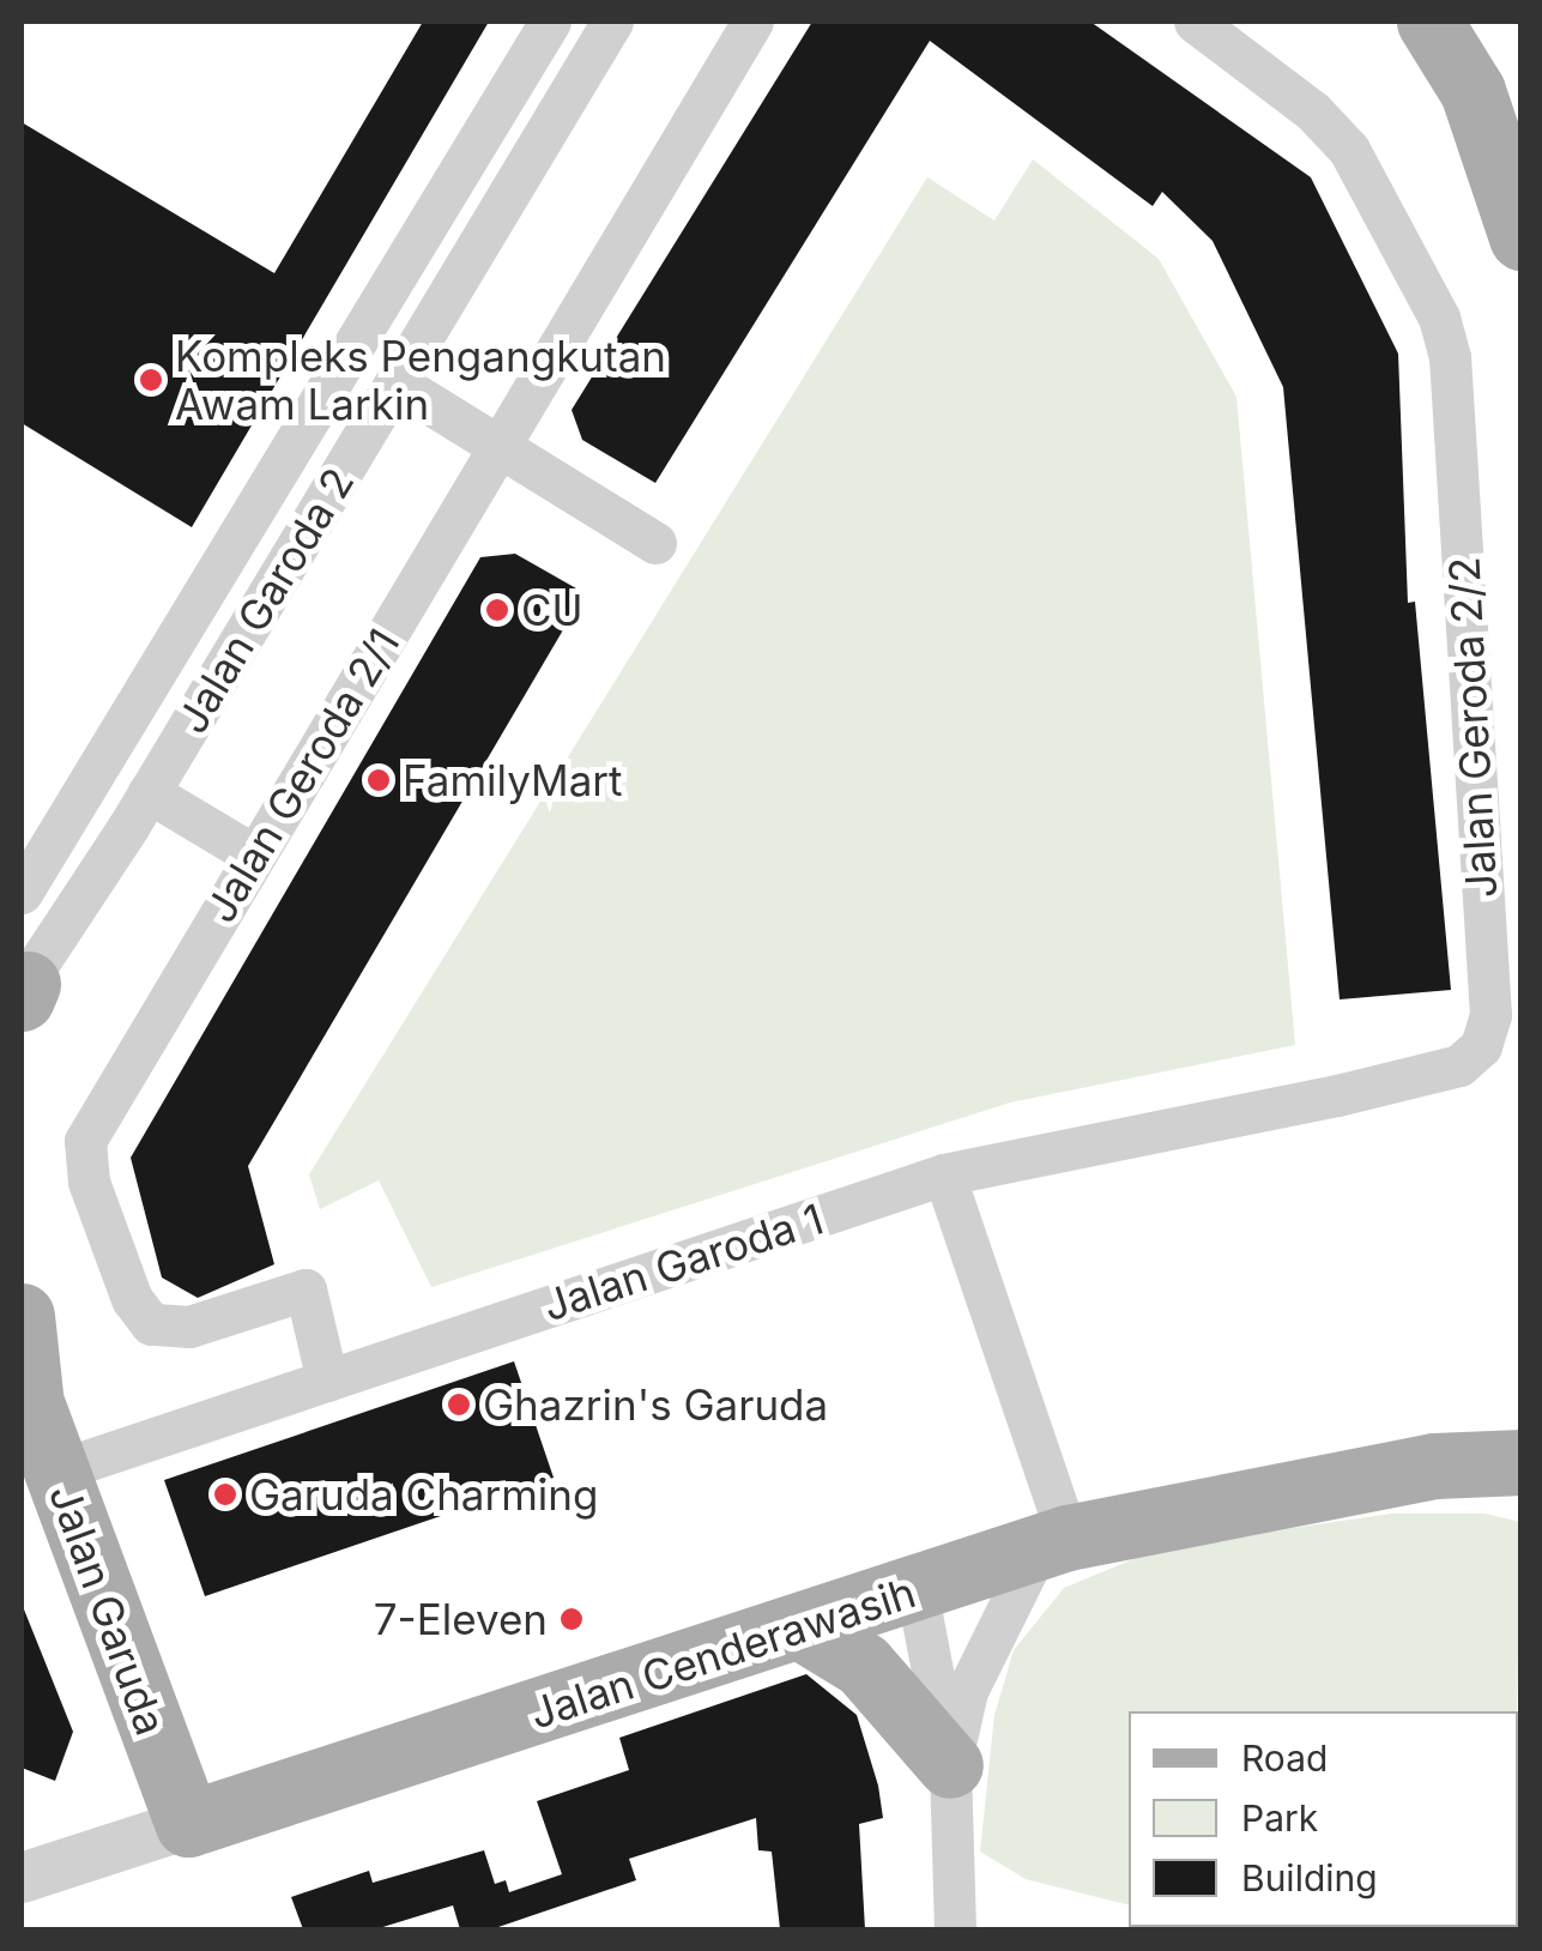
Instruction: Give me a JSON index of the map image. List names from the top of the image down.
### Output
{
  "streets": {
    "main road": ["Jalan Garuda", "Jalan Cenderawasih"],
    "street": [
      "Jalan Garoda 2",
      "Jalan Geroda 2/2",
      "Jalan Geroda 2/1",
      "Jalan Garoda 1"
    ]
  },
  "crossings": [
    ["Jalan Geroda 2/2", "Jalan Garoda 1"],
    ["Jalan Geroda 2/1", "Jalan Garoda 1"],
    ["Jalan Garoda 1", "Jalan Garuda"],
    ["Jalan Garuda", "Jalan Cenderawasih"]
  ],
  "places": [
    "Kompleks Pengangkutan Awam Larkin",
    "CU",
    "FamilyMart",
    "Ghazrin's Garuda",
    "Garuda Charming",
    "7-Eleven"
  ],
  "legend": ["Road", "Park", "Building"]
}
